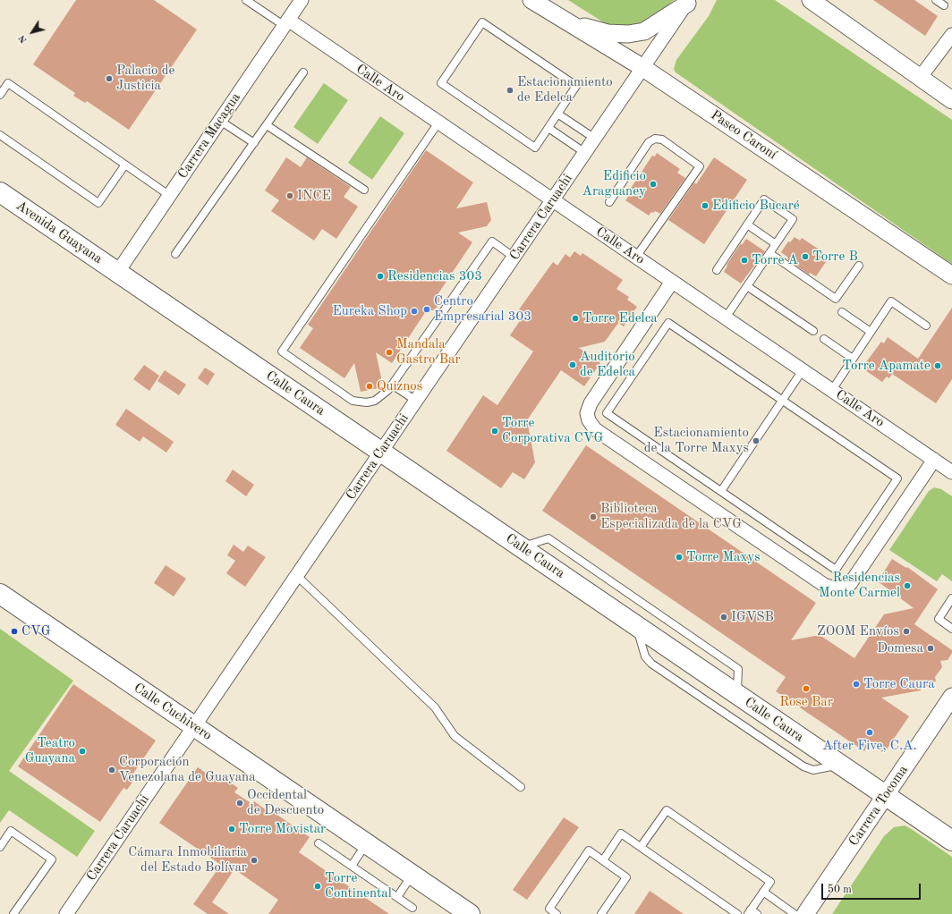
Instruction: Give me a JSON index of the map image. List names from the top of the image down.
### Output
{
  "streets": {
    "main road": ["Avenida Guayana", "Calle Caura", "Calle Cuchivero"],
    "street": [
      "Calle Aro",
      "Paseo Caroní",
      "Carrera Macagua",
      "Carrera Caruachi",
      "Carrera Tocoma"
    ]
  },
  "crossings": [
    ["Calle Aro", "Carrera Macagua"],
    ["Calle Aro", "Carrera Caruachi"],
    ["Paseo Caroní", "Carrera Caruachi"],
    ["Carrera Macagua", "Avenida Guayana"],
    ["Carrera Macagua", "Calle Caura"],
    ["Carrera Caruachi", "Calle Caura"],
    ["Carrera Caruachi", "Calle Cuchivero"],
    ["Avenida Guayana", "Calle Caura"],
    ["Calle Caura", "Carrera Tocoma"]
  ],
  "places": [
    "Palacio de Justicia",
    "Estacionamiento de Edelca",
    "Edificio Araguaney",
    "INCE",
    "Edificio Bucaré",
    "Torre B",
    "Torre A",
    "Residencias 303",
    "Centro Empresarial 303",
    "Eureka Shop",
    "Torre Edelca",
    "Mandala Gastro Bar",
    "Auditorio de Edelca",
    "Torre Apamate",
    "Quiznos",
    "Torre Corporativa CVG",
    "Estacionamiento de la Torre Maxys",
    "Biblioteca Especializada de la CVG",
    "Torre Maxys",
    "Residencias Monte Carmel",
    "IGVSB",
    "CVG",
    "ZOOM Envíos",
    "Domesa",
    "Torre Caura",
    "Rose Bar",
    "After Five, C.A.",
    "Teatro Guayana",
    "Corporación Venezolana de Guayana",
    "Occidental de Descuento",
    "Torre Movistar",
    "Cámara Inmobiliaria del Estado Bolívar",
    "Torre Continental"
  ],
  "scale_bar": "50 m",
  "north": "bottom left"
}
